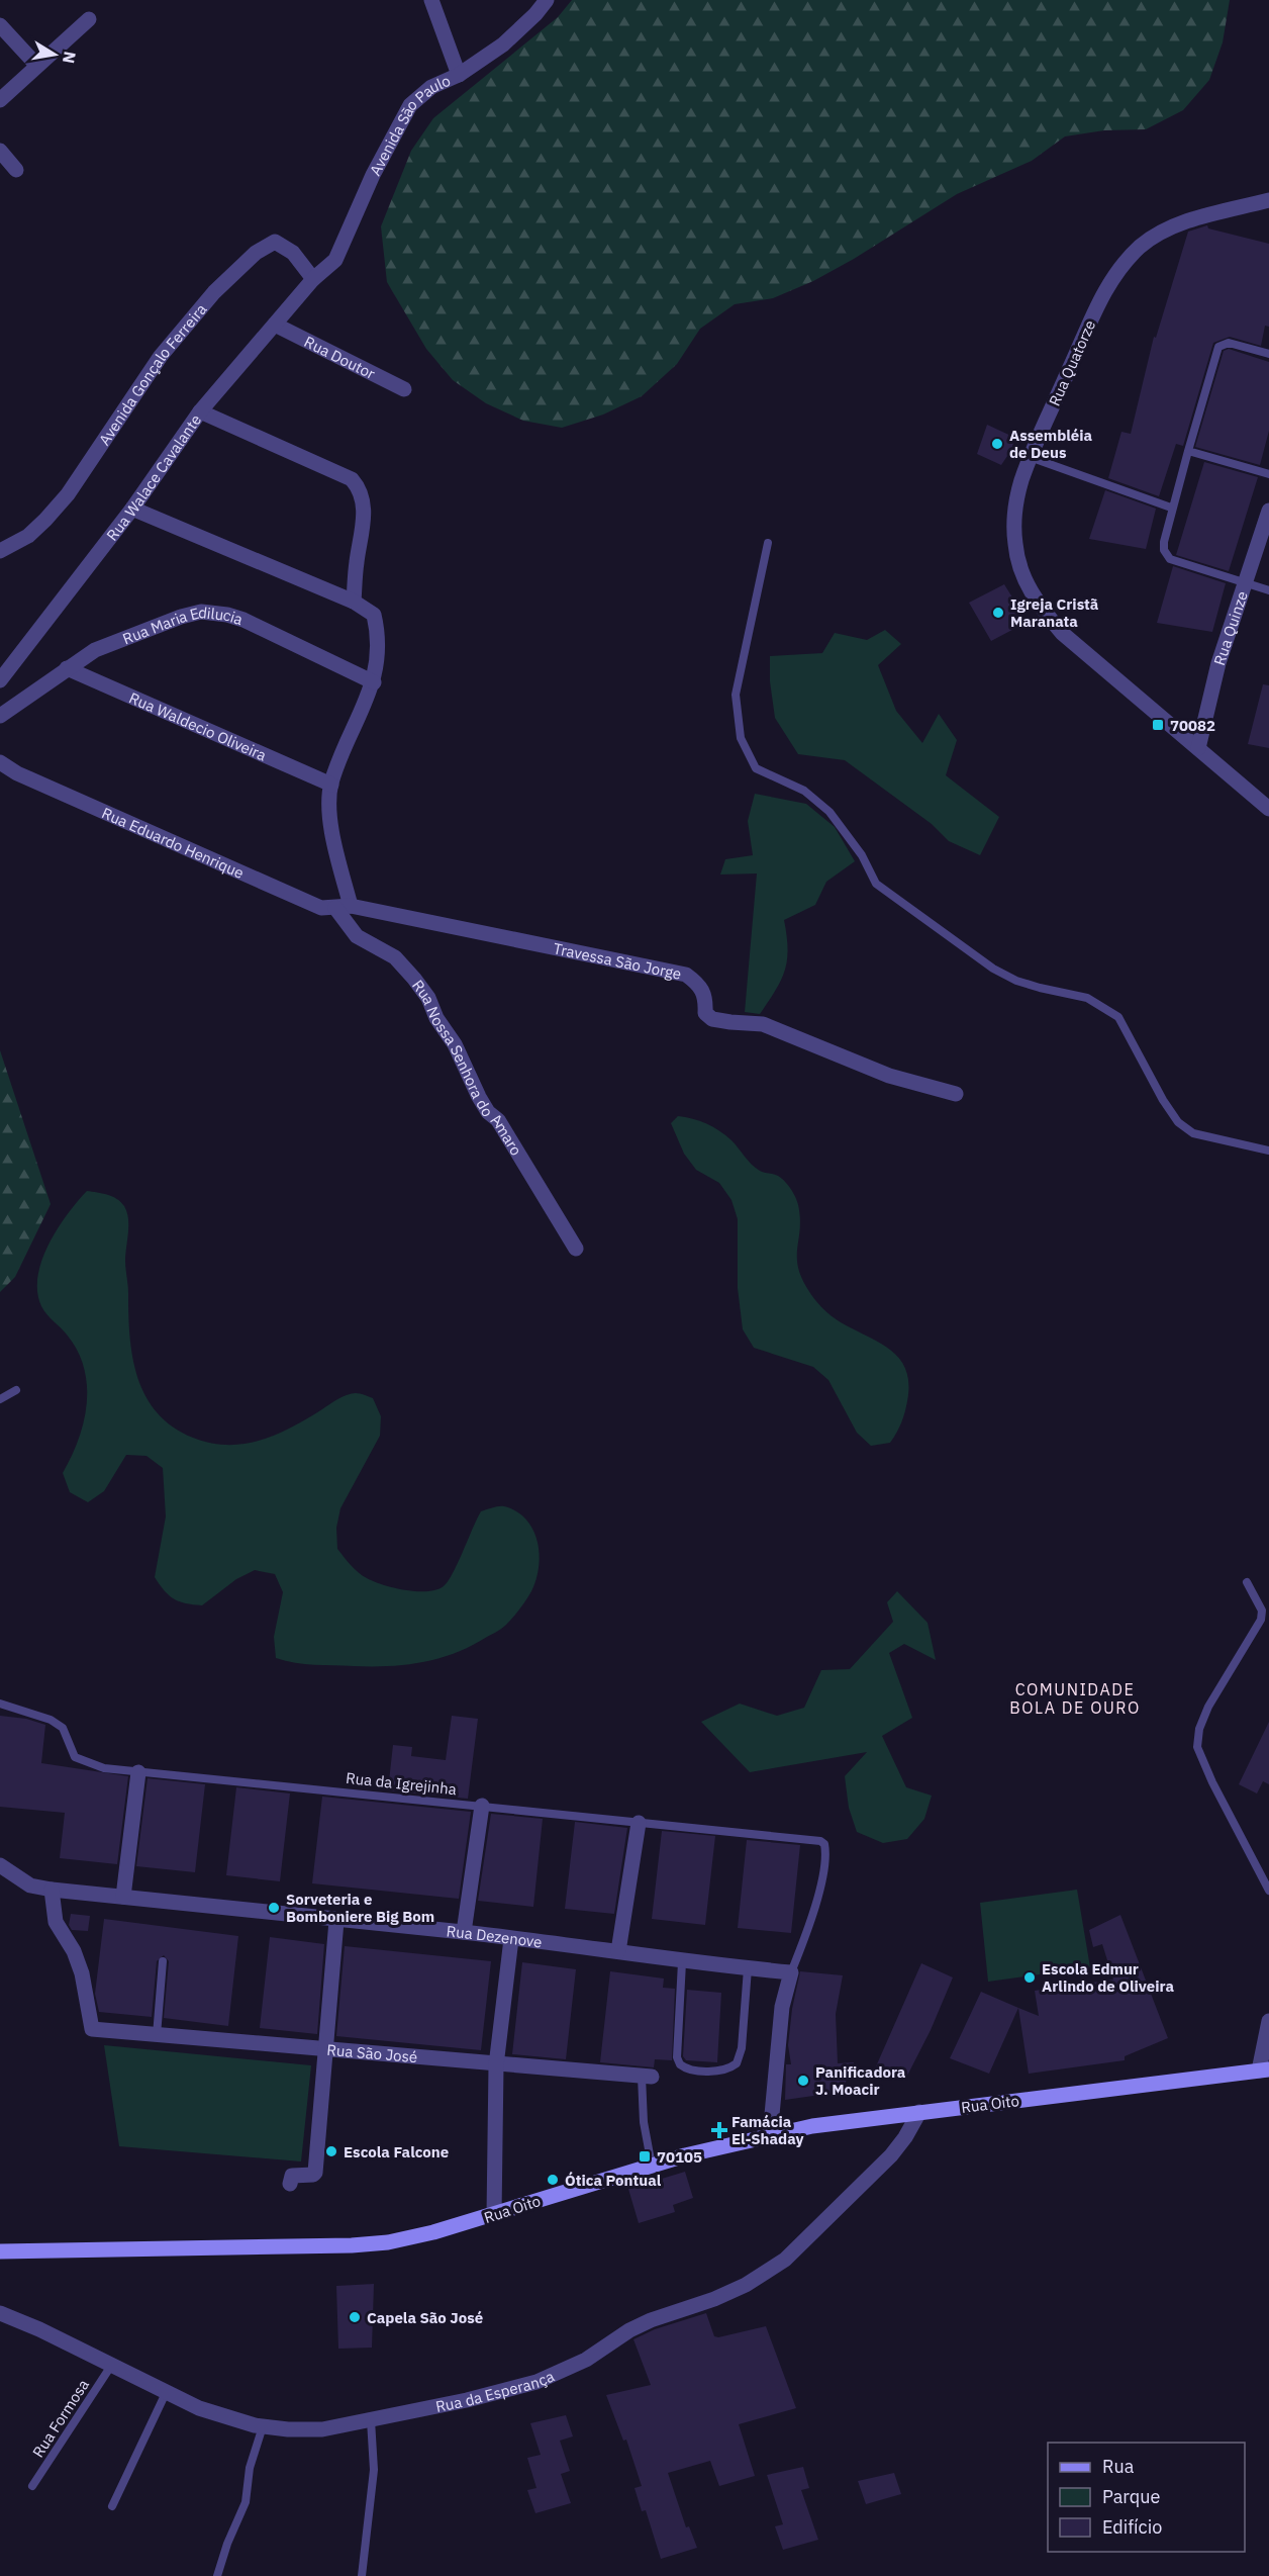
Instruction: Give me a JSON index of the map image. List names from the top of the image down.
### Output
{
  "streets": {
    "street": [
      "Avenida São Paulo",
      "Rua Doutor",
      "Rua Quatorze",
      "Avenida Gonçalo Ferreira",
      "Rua Walace Cavalante",
      "Rua Quinze",
      "Rua Maria Edilucia",
      "Rua Waldecio Oliveira",
      "Rua Eduardo Henrique",
      "Travessa São Jorge",
      "Rua Nossa Senhora do Amaro",
      "Rua Dezenove",
      "Rua São José",
      "Rua Oito",
      "Rua da Esperança"
    ],
    "lane": ["Rua da Igrejinha", "Rua Formosa"]
  },
  "crossings": [
    ["Avenida São Paulo", "Avenida Gonçalo Ferreira"],
    ["Avenida São Paulo", "Rua Walace Cavalante"],
    ["Rua Doutor", "Rua Walace Cavalante"],
    ["Rua Quatorze", "Rua Quinze"],
    ["Avenida Gonçalo Ferreira", "Rua Walace Cavalante"],
    ["Rua Maria Edilucia", "Rua Waldecio Oliveira"],
    ["Rua Eduardo Henrique", "Travessa São Jorge"],
    ["Rua Eduardo Henrique", "Rua Nossa Senhora do Amaro"],
    ["Travessa São Jorge", "Rua Nossa Senhora do Amaro"],
    ["Rua da Igrejinha", "Rua Dezenove"],
    ["Rua Dezenove", "Rua São José"],
    ["Rua Oito", "Rua da Esperança"],
    ["Rua da Esperança", "Rua Formosa"]
  ],
  "districts": ["COMUNIDADE BOLA DE OURO"],
  "places": {
    "other": [
      "Assembléia de Deus",
      "Igreja Cristã Maranata",
      "Sorveteria e Bomboniere Big Bom",
      "Escola Edmur Arlindo de Oliveira",
      "Panificadora J. Moacir",
      "Escola Falcone",
      "Ótica Pontual",
      "Capela São José"
    ],
    "transit": ["70082", "70105"],
    "health": ["Famácia El-Shaday"]
  },
  "legend": ["Rua", "Parque", "Edifício"],
  "north": "right"
}
